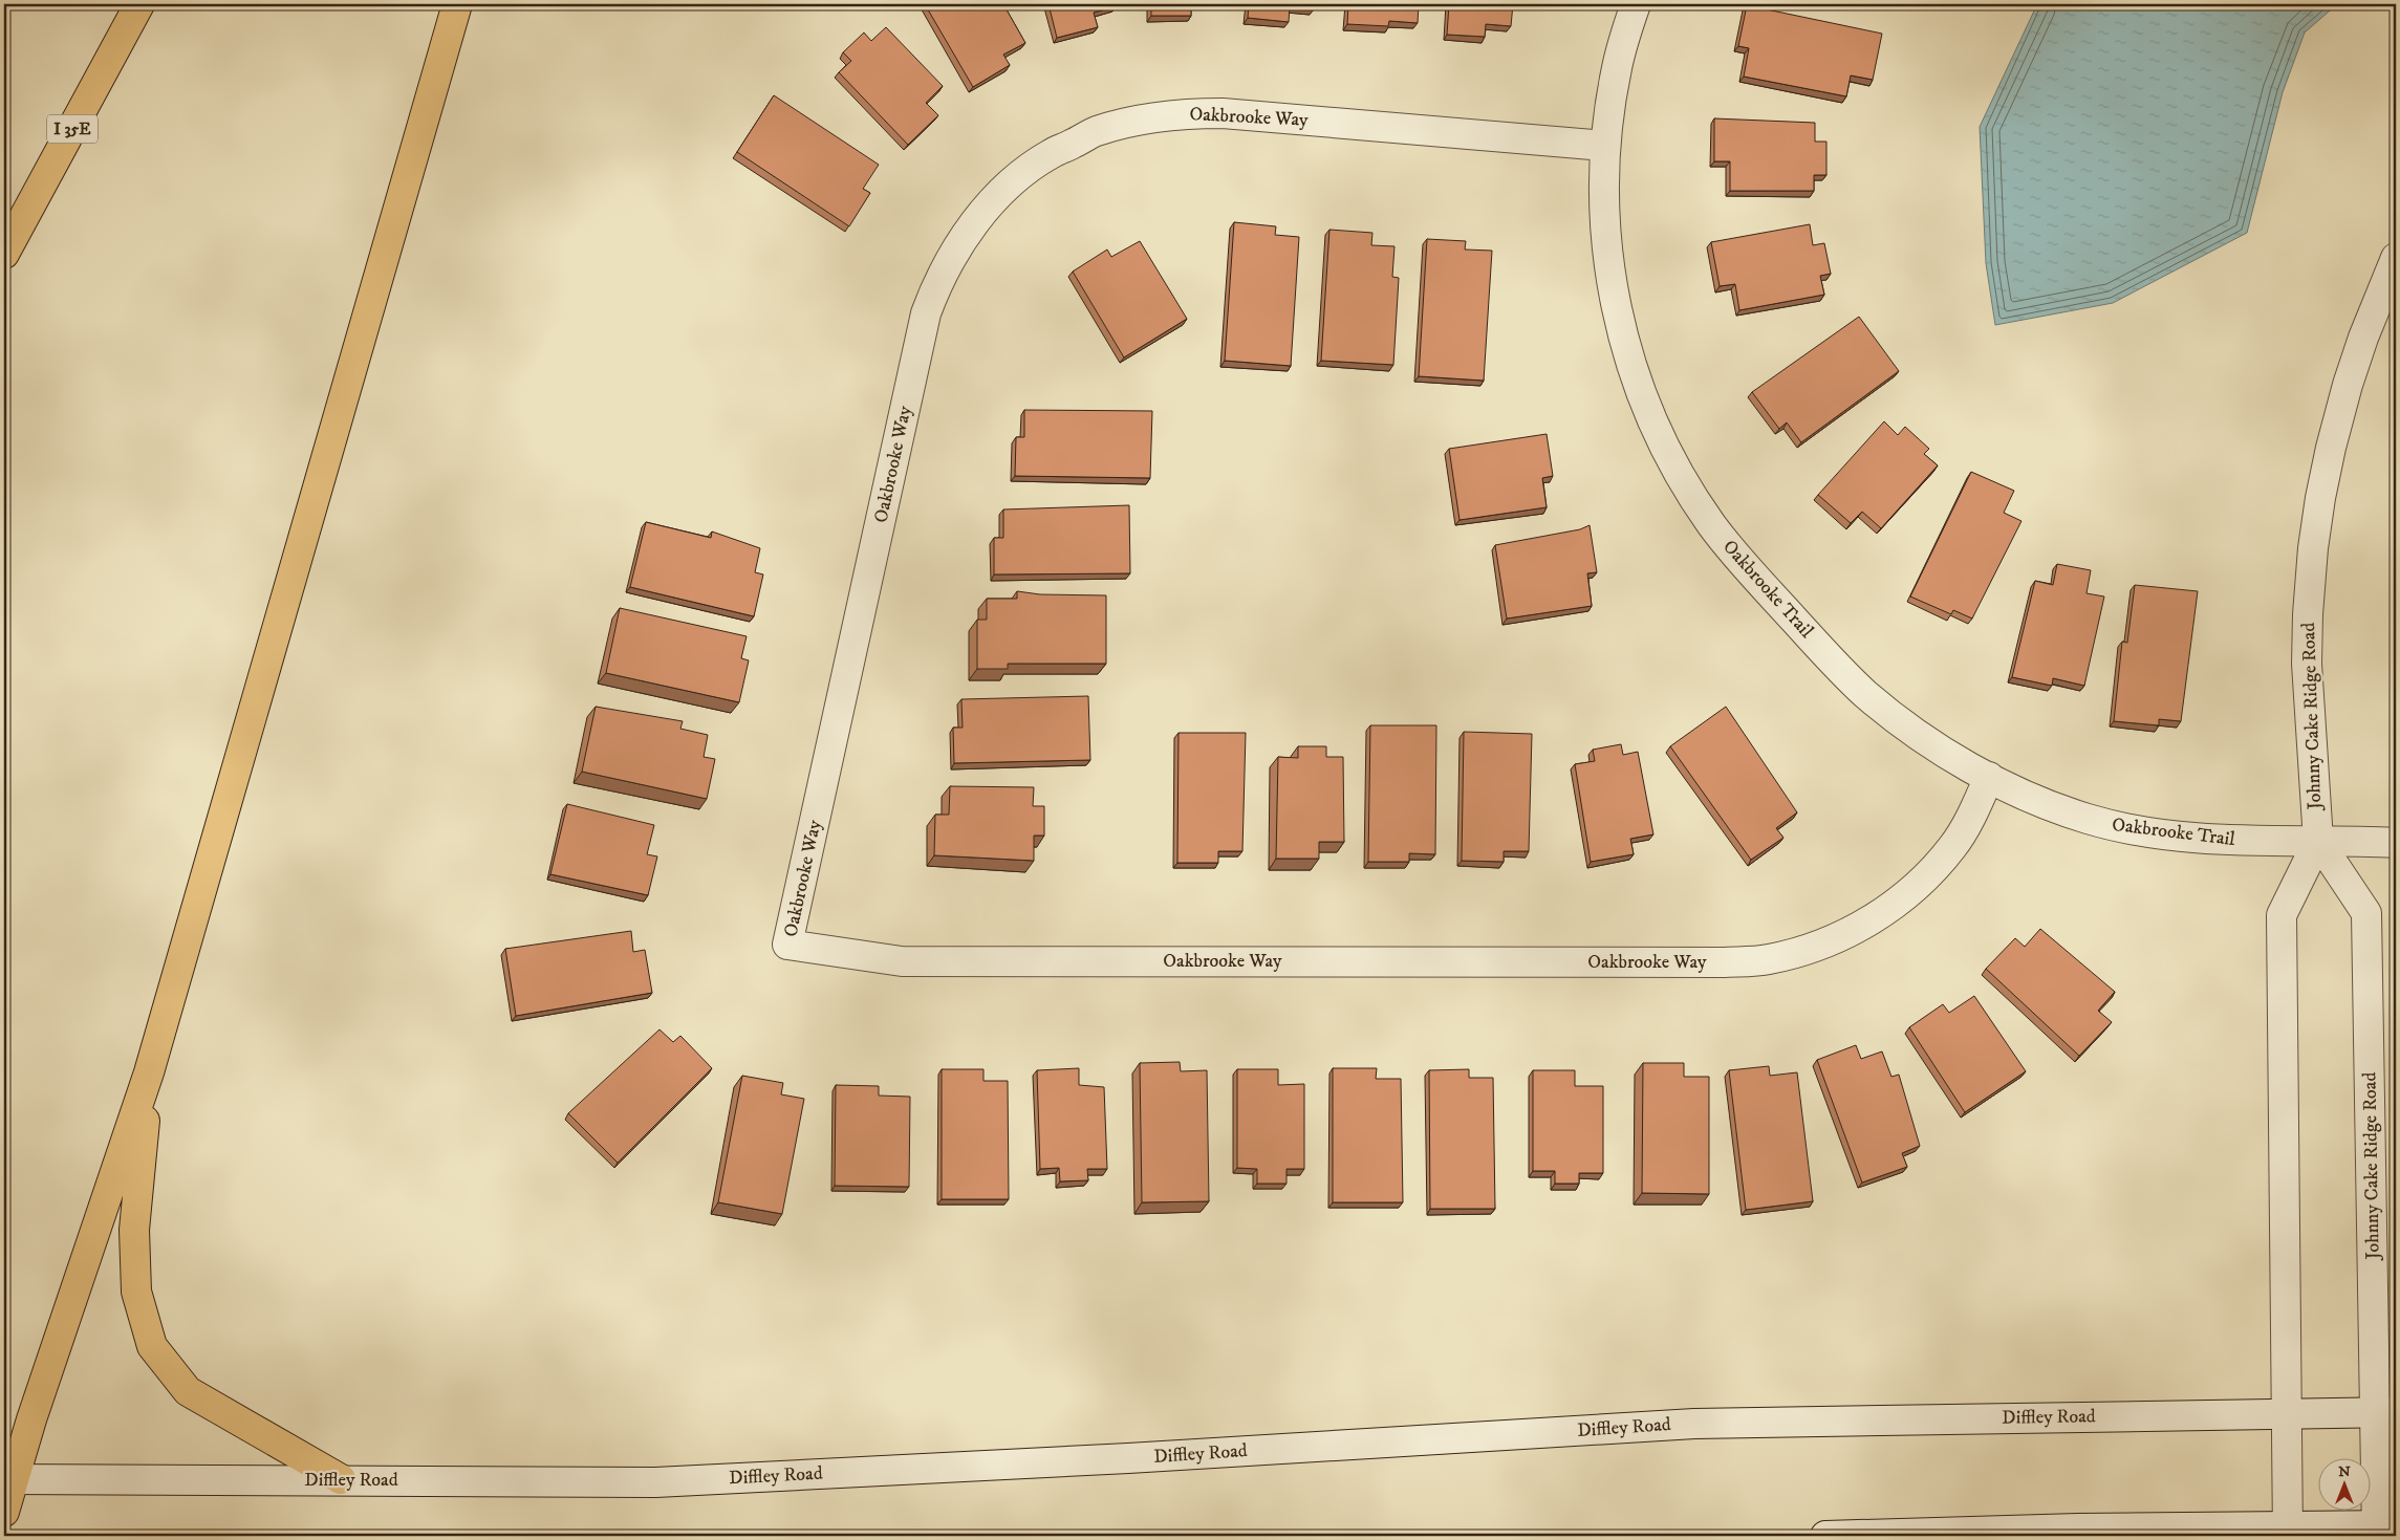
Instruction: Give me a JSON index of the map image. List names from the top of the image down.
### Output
{
  "streets": {
    "highway": ["I 35E"],
    "street": [
      "Oakbrooke Way",
      "Oakbrooke Trail",
      "Johnny Cake Ridge Road",
      "Diffley Road"
    ]
  },
  "crossings": [
    ["Oakbrooke Way", "Oakbrooke Trail"],
    ["Oakbrooke Trail", "Johnny Cake Ridge Road"],
    ["Johnny Cake Ridge Road", "Diffley Road"]
  ],
  "north": "top"
}
